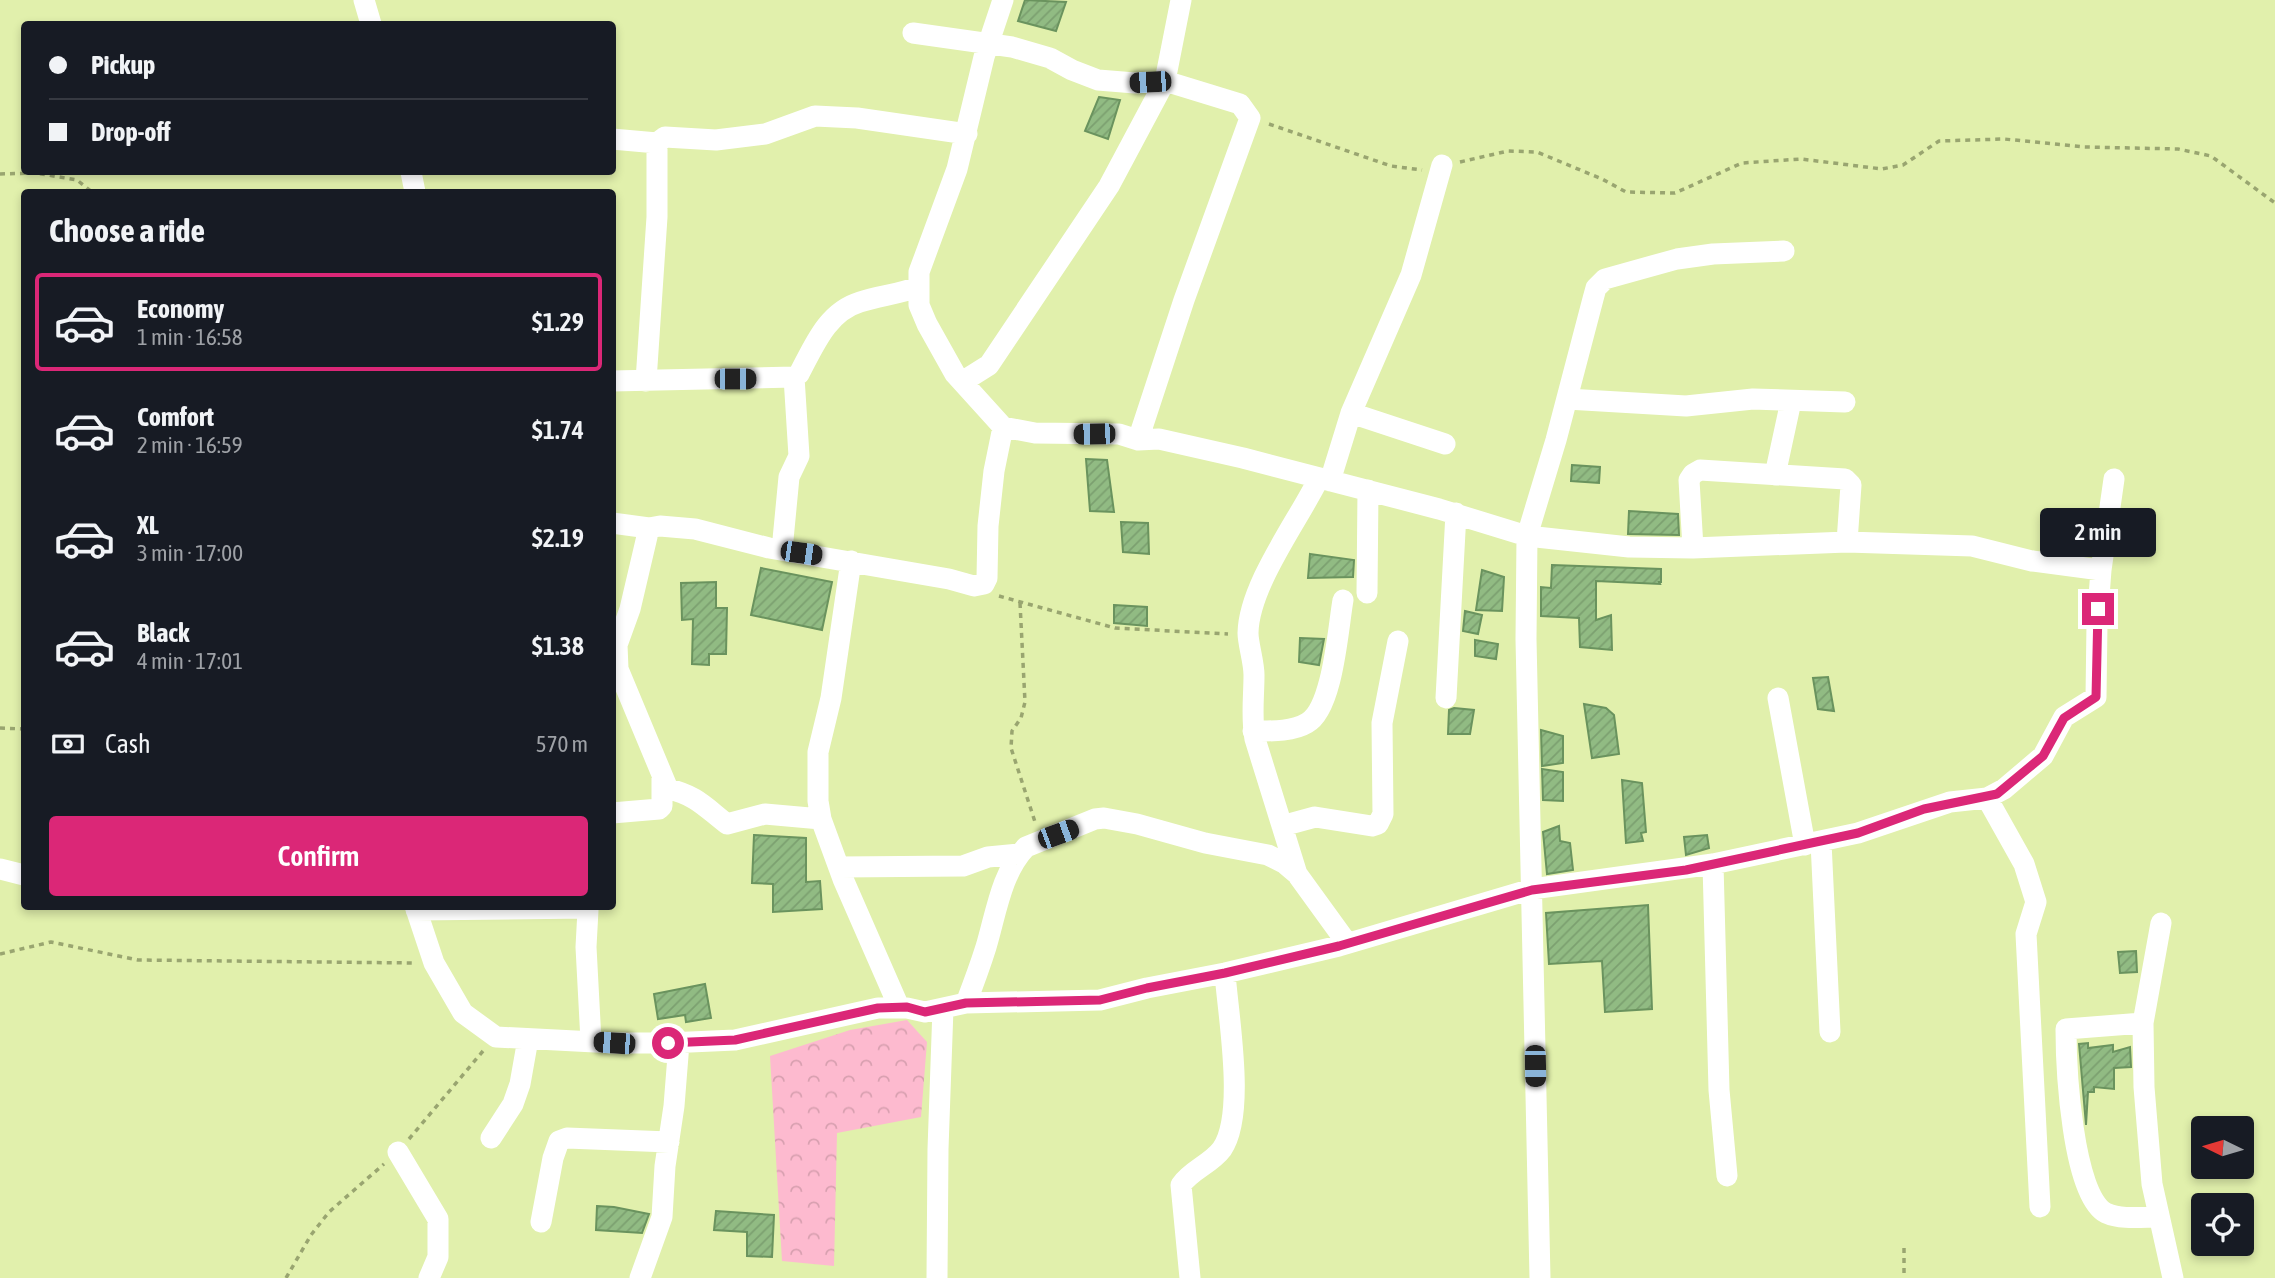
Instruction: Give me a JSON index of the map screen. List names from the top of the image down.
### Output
{
  "north": "left",
  "page": {
    "banner": ["Pickup", "Drop-off"],
    "heading": "Choose a ride",
    "list": [
      {
        "name": "Economy",
        "note": "1 min · 16:58",
        "value": "$1.29"
      },
      {
        "name": "Comfort",
        "note": "2 min · 16:59",
        "value": "$1.74"
      },
      {
        "name": "XL",
        "note": "3 min · 17:00",
        "value": "$2.19"
      },
      {
        "name": "Black",
        "note": "4 min · 17:01",
        "value": "$1.38"
      }
    ],
    "bubble": "2 min",
    "pay": ["Cash", "570 m"],
    "buttons": "Confirm"
  }
}
